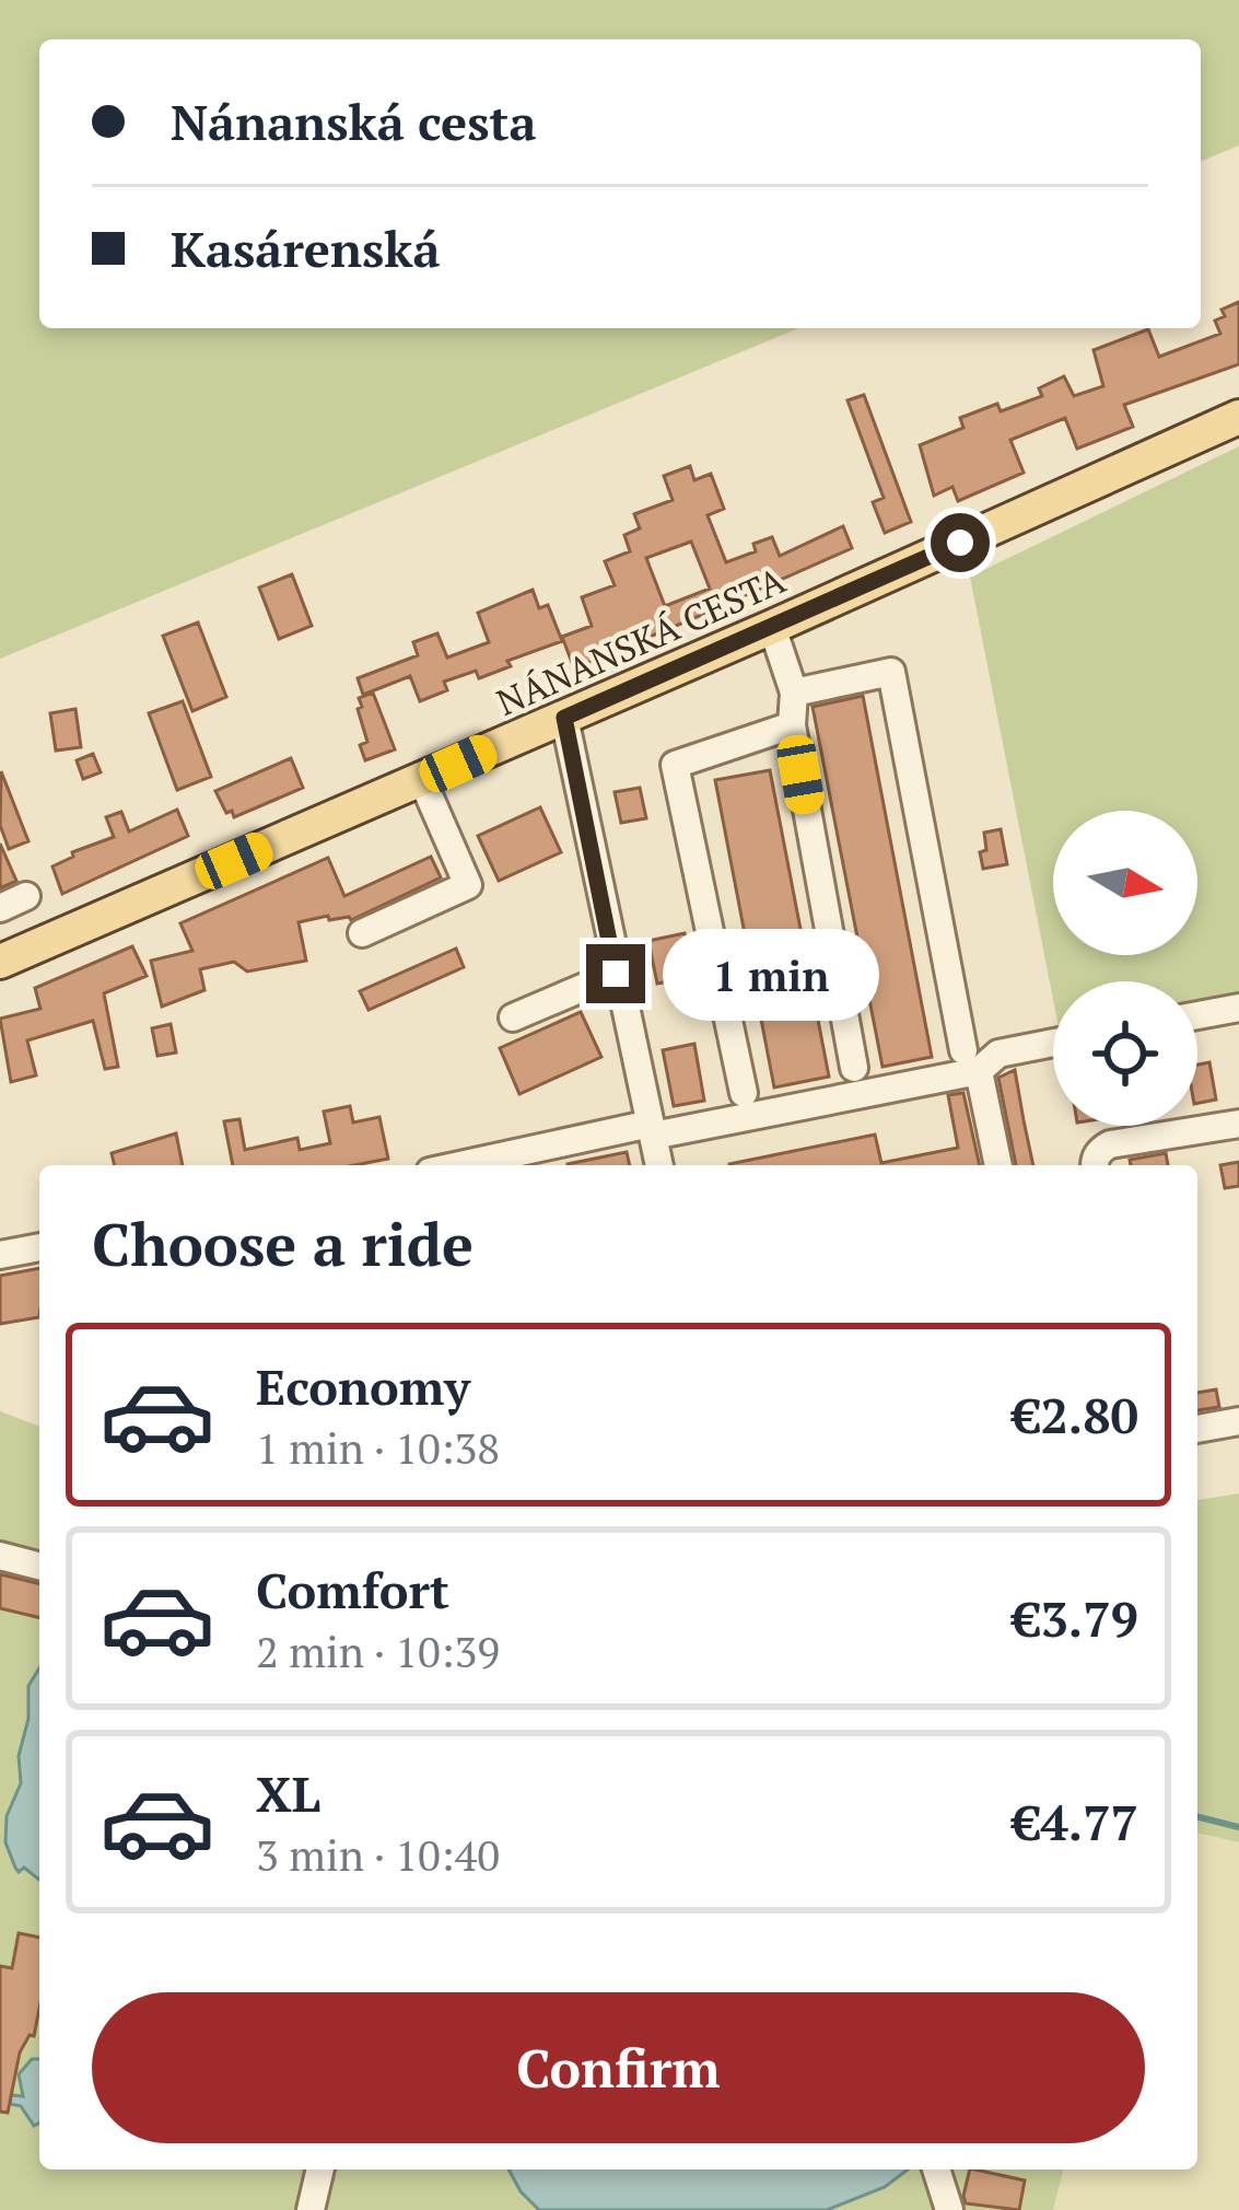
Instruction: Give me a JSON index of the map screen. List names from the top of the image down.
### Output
{
  "streets": {
    "main road": ["NÁNANSKÁ CESTA"]
  },
  "north": "right",
  "page": {
    "banner": ["Nánanská cesta", "Kasárenská"],
    "bubble": "1 min",
    "heading": "Choose a ride",
    "list": [
      {
        "name": "Economy",
        "note": "1 min · 10:38",
        "value": "€2.80"
      },
      {
        "name": "Comfort",
        "note": "2 min · 10:39",
        "value": "€3.79"
      },
      {
        "name": "XL",
        "note": "3 min · 10:40",
        "value": "€4.77"
      }
    ],
    "buttons": "Confirm"
  }
}
